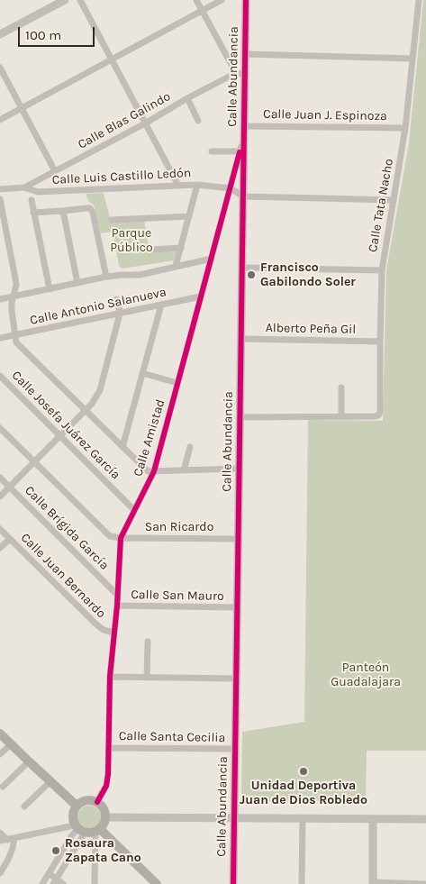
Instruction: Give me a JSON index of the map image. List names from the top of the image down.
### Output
{
  "streets": {
    "street": [
      "Calle Abundancia",
      "Calle Juan J. Espinoza",
      "Calle Blas Galindo",
      "Calle Luis Castillo Ledón",
      "Calle Tata Nacho",
      "Calle Antonio Salanueva",
      "Alberto Peña Gil",
      "Calle Josefa Juárez García",
      "Calle Amistad",
      "San Ricardo",
      "Calle Brígida García",
      "Calle Juan Bernardo",
      "Calle San Mauro",
      "Calle Santa Cecilia"
    ]
  },
  "crossings": [
    ["Calle Abundancia", "Calle Juan J. Espinoza"],
    ["Calle Abundancia", "Calle Luis Castillo Ledón"],
    ["Calle Abundancia", "Alberto Peña Gil"],
    ["Calle Abundancia", "Calle Amistad"],
    ["Calle Abundancia", "San Ricardo"],
    ["Calle Abundancia", "Calle San Mauro"],
    ["Calle Abundancia", "Calle Santa Cecilia"],
    ["Calle Juan J. Espinoza", "Calle Tata Nacho"],
    ["Calle Blas Galindo", "Calle Luis Castillo Ledón"],
    ["Calle Luis Castillo Ledón", "Calle Amistad"],
    ["Calle Tata Nacho", "Alberto Peña Gil"],
    ["Calle Antonio Salanueva", "Calle Amistad"],
    ["Calle Josefa Juárez García", "Calle Amistad"],
    ["Calle Amistad", "San Ricardo"],
    ["Calle Amistad", "Calle Brígida García"],
    ["Calle Amistad", "Calle Juan Bernardo"],
    ["Calle Amistad", "Calle San Mauro"],
    ["Calle Amistad", "Calle Santa Cecilia"]
  ],
  "parks": ["Parque Público", "Panteón Guadalajara"],
  "places": ["Francisco Gabilondo Soler", "Unidad Deportiva Juan de Dios Robledo", "Rosaura Zapata Cano"],
  "scale_bar": "100 m"
}
